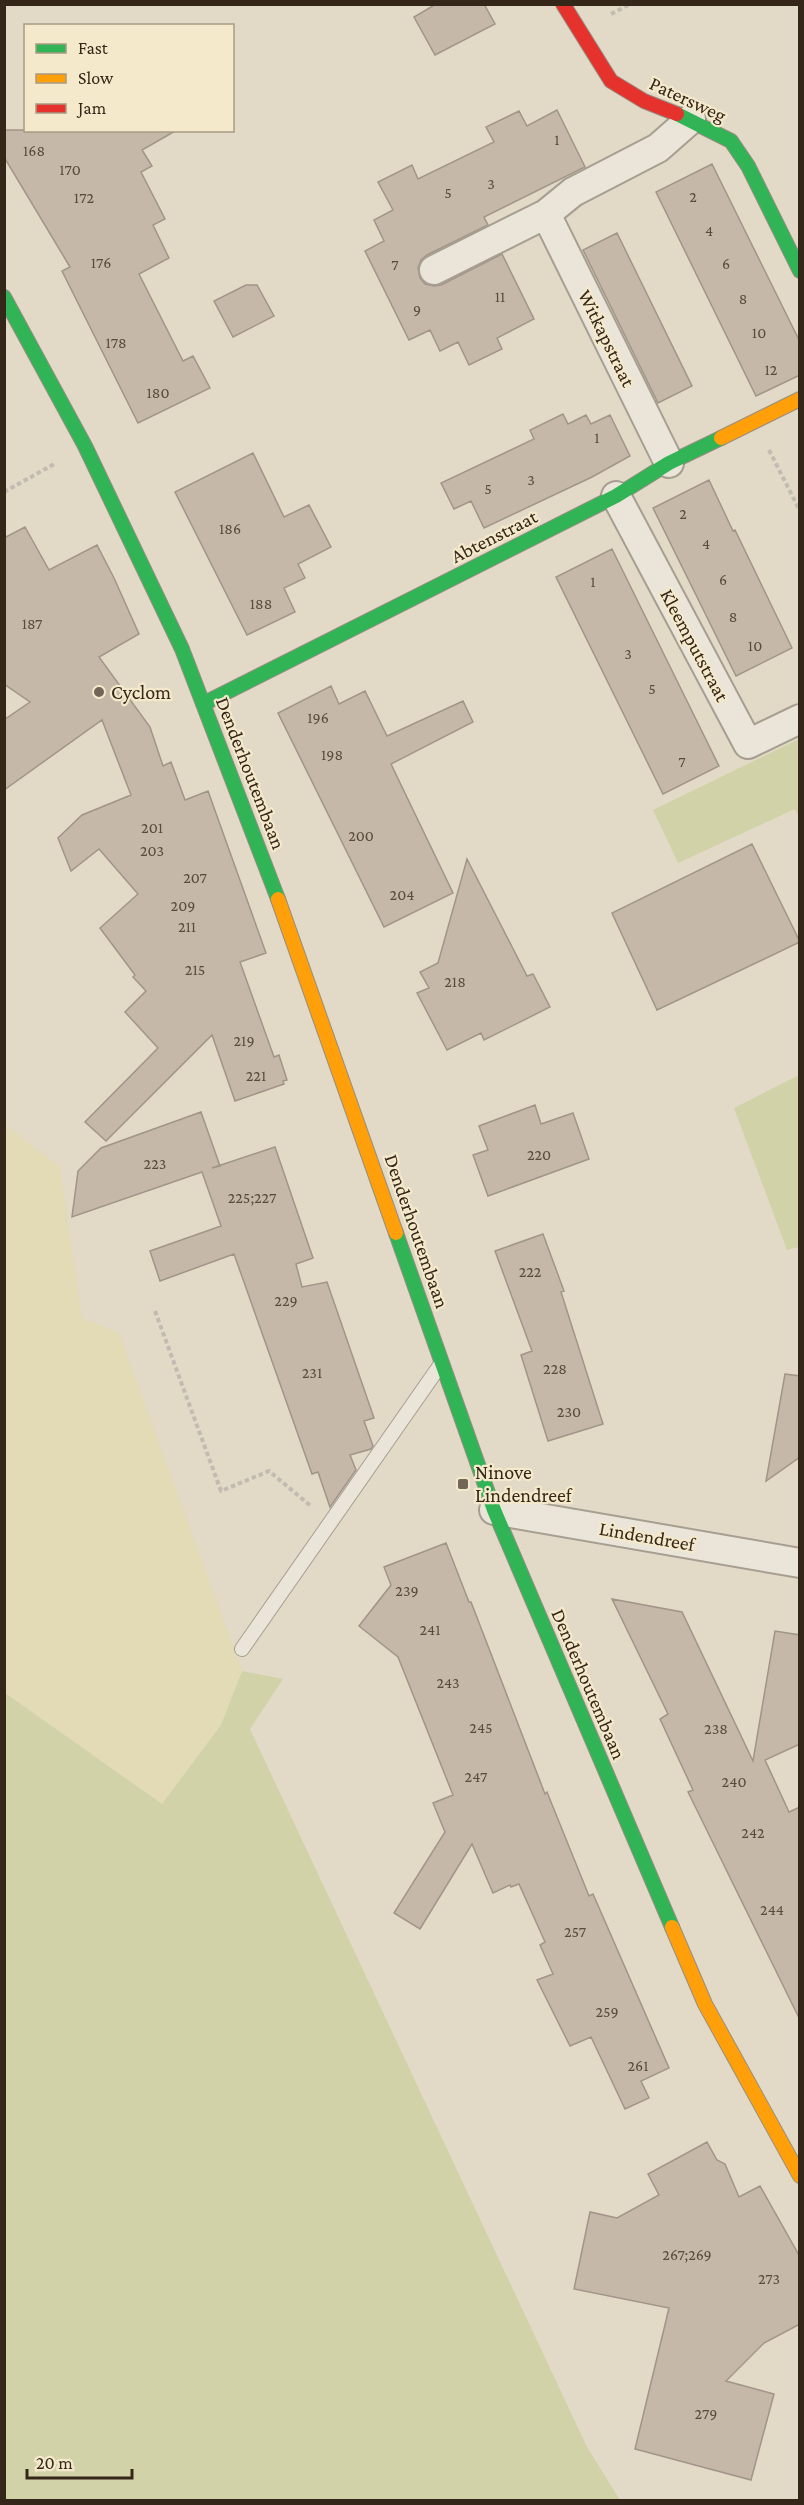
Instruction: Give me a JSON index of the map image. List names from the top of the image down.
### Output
{
  "streets": {
    "street": [
      "Patersweg",
      "Witkapstraat",
      "Abtenstraat",
      "Kleemputstraat",
      "Denderhoutembaan",
      "Lindendreef"
    ]
  },
  "crossings": [
    ["Witkapstraat", "Abtenstraat"],
    ["Abtenstraat", "Kleemputstraat"],
    ["Abtenstraat", "Denderhoutembaan"],
    ["Denderhoutembaan", "Lindendreef"]
  ],
  "places": {
    "other": ["Cyclom"],
    "transit": ["Ninove Lindendreef"]
  },
  "house_numbers": [
    "1",
    "168",
    "170",
    "3",
    "5",
    "2",
    "172",
    "4",
    "176",
    "6",
    "7",
    "11",
    "8",
    "9",
    "10",
    "178",
    "12",
    "180",
    "1",
    "3",
    "5",
    "2",
    "186",
    "4",
    "6",
    "1",
    "188",
    "8",
    "187",
    "10",
    "3",
    "5",
    "196",
    "198",
    "7",
    "201",
    "200",
    "203",
    "207",
    "204",
    "209",
    "211",
    "215",
    "218",
    "219",
    "221",
    "220",
    "223",
    "225;227",
    "222",
    "229",
    "228",
    "231",
    "230",
    "239",
    "241",
    "243",
    "245",
    "238",
    "247",
    "240",
    "242",
    "244",
    "257",
    "259",
    "261",
    "267;269",
    "273",
    "279"
  ],
  "legend": ["Fast", "Slow", "Jam"],
  "scale_bar": "20 m"
}
